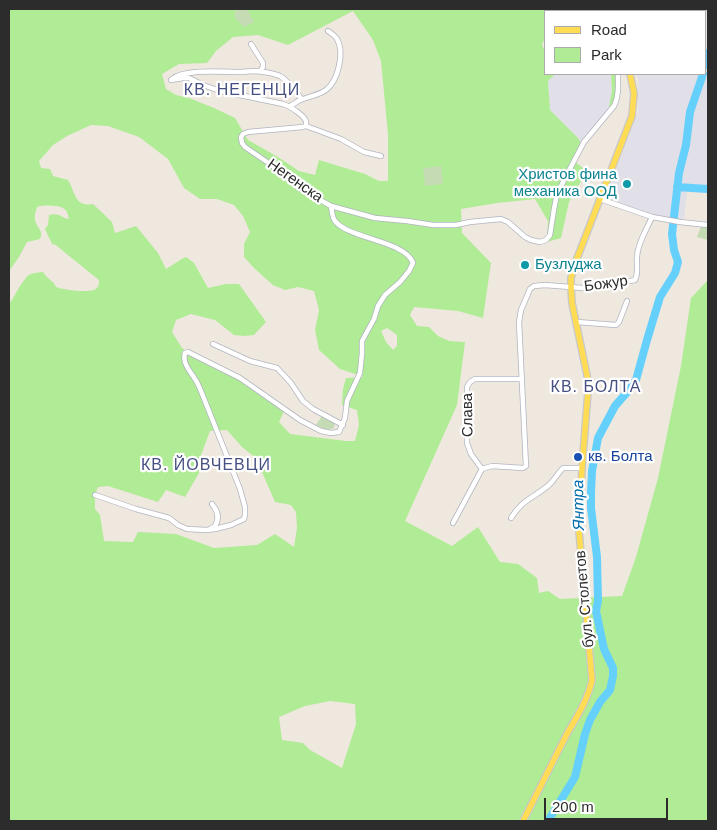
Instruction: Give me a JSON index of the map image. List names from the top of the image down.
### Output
{
  "streets": {
    "main road": ["бул. Столетов"],
    "street": ["Негенска", "Божур", "Слава"]
  },
  "crossings": [
    ["Божур", "бул. Столетов"]
  ],
  "districts": ["КВ. НЕГЕНЦИ", "КВ. БОЛТА", "КВ. ЙОВЧЕВЦИ"],
  "water": ["Янтра"],
  "places": ["Христов фина механика ООД", "Бузлуджа", "кв. Болта"],
  "legend": ["Road", "Park"],
  "scale_bar": "200 m"
}
